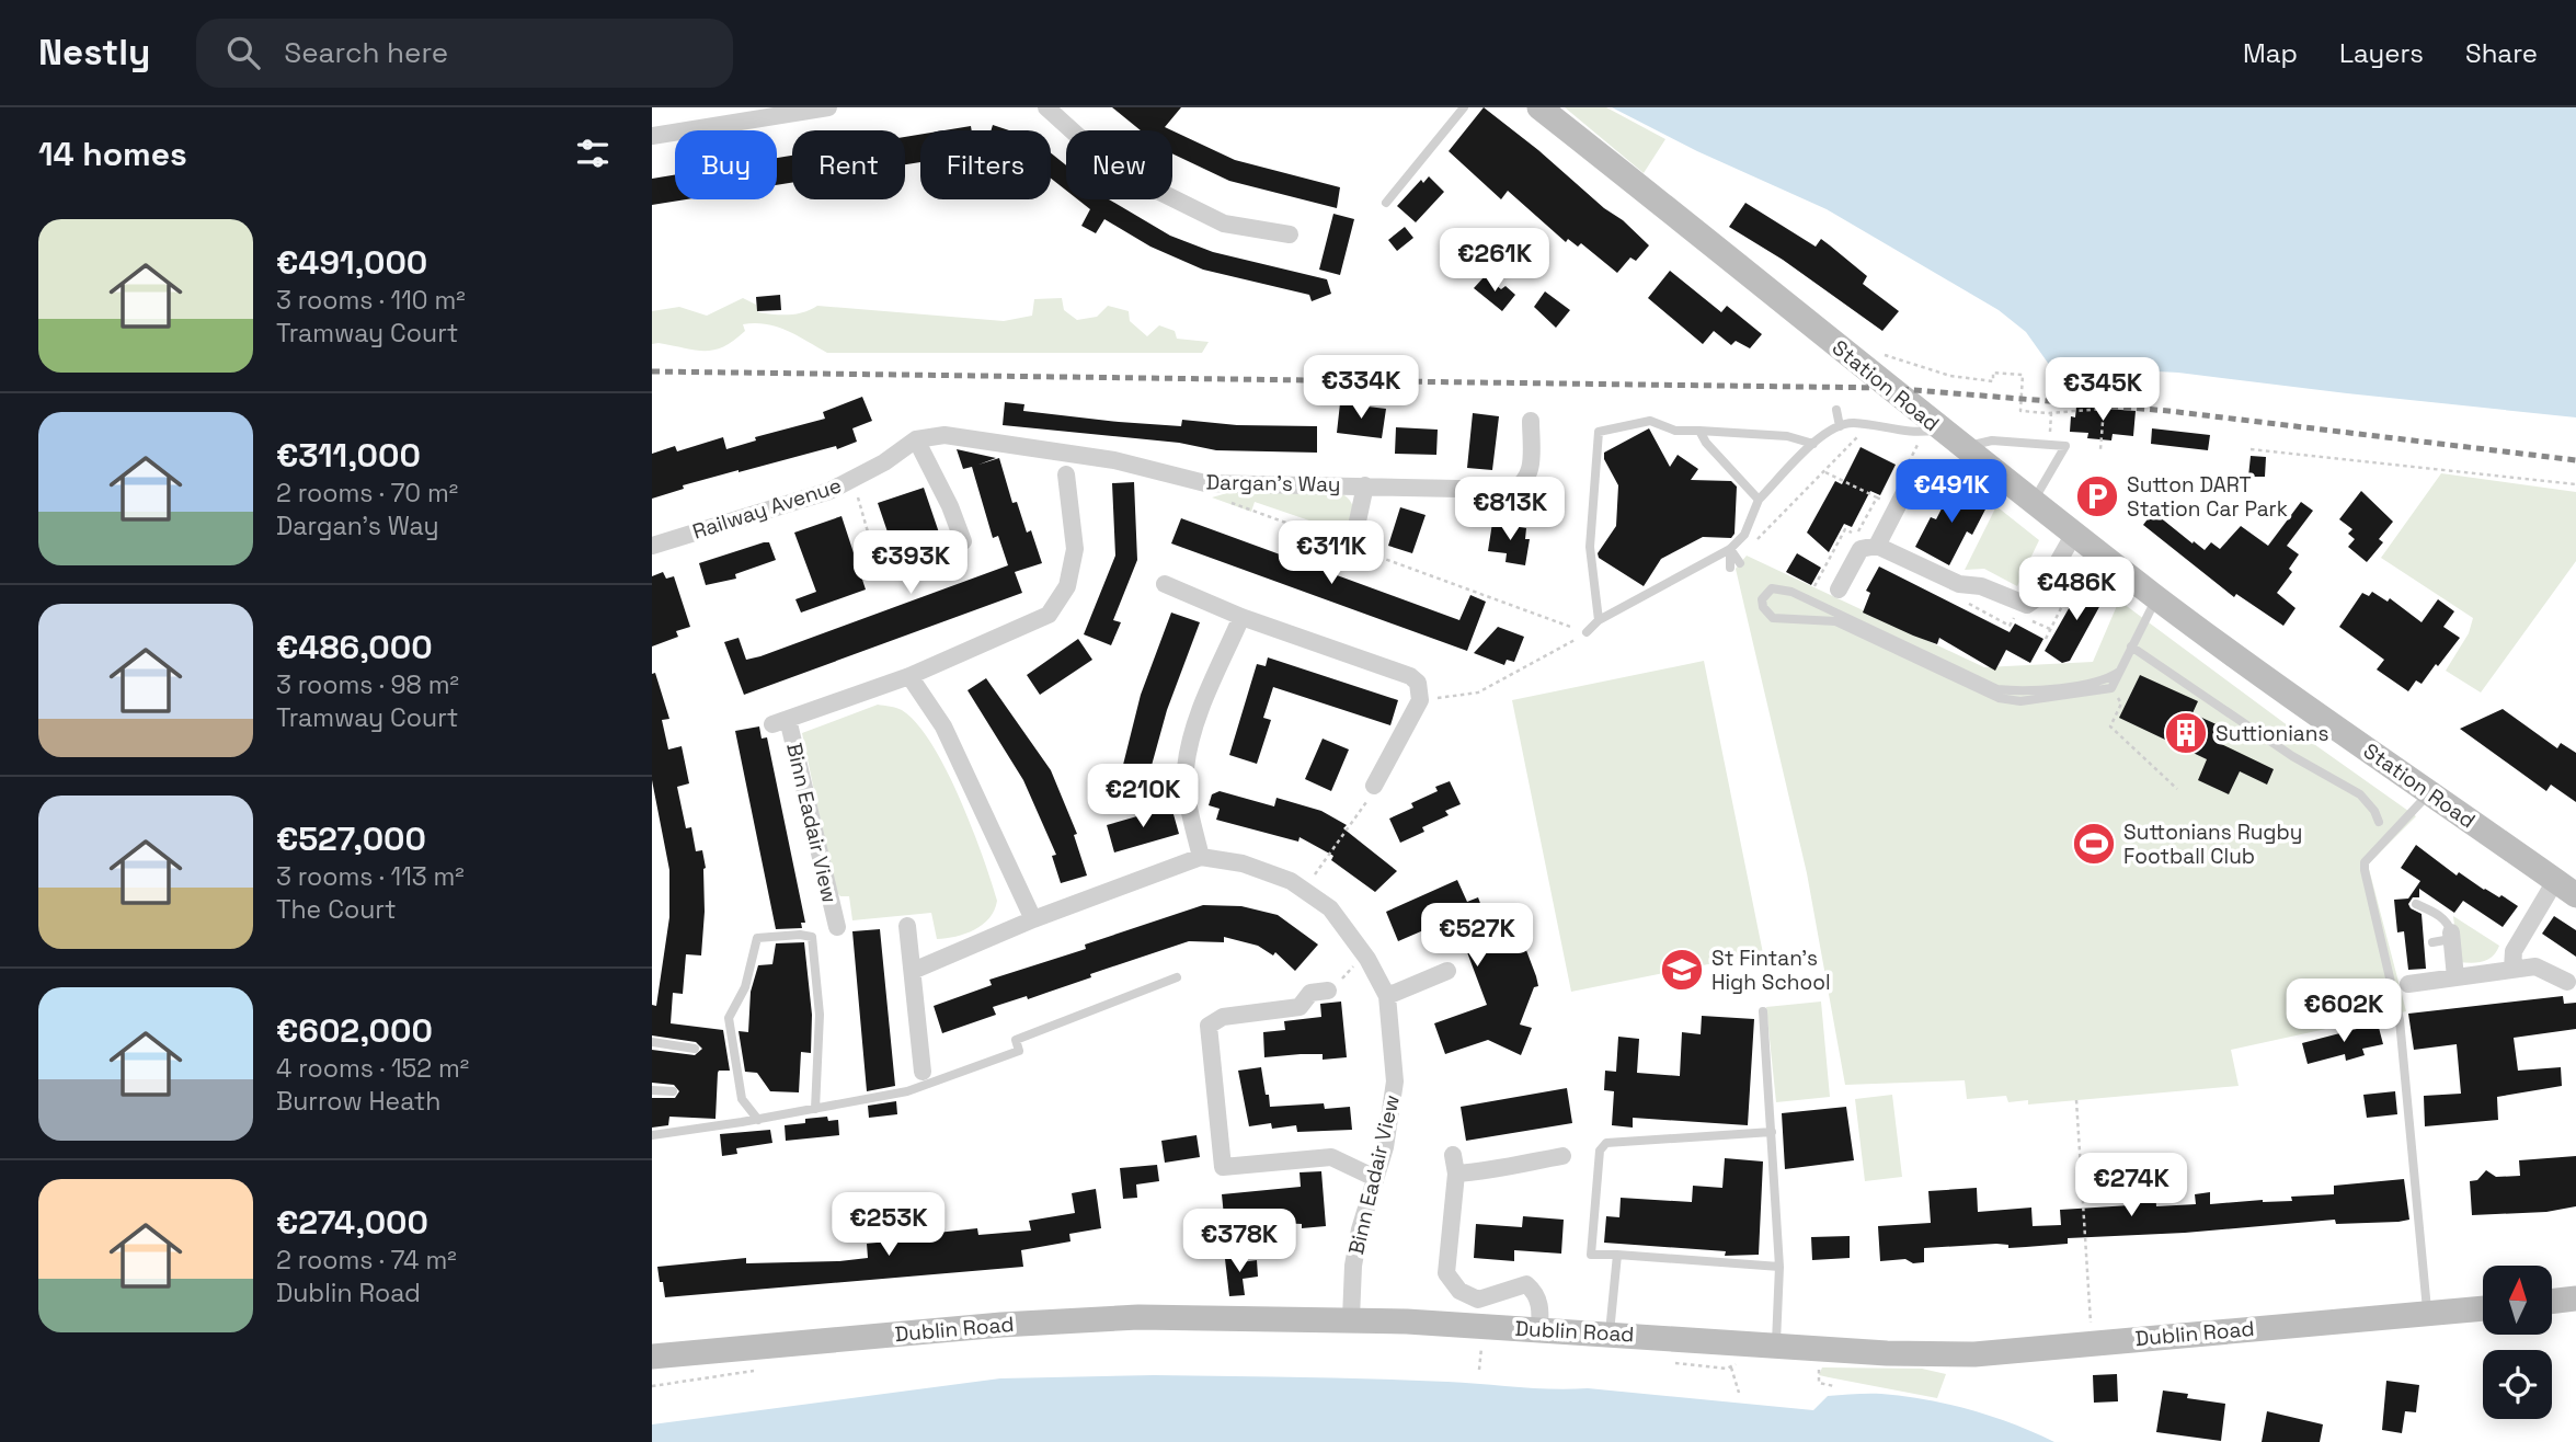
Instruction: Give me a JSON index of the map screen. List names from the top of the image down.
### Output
{
  "streets": {
    "main road": ["Station Road", "Dublin Road"],
    "street": ["Dargan's Way", "Railway Avenue", "Binn Eadair View"]
  },
  "crossings": [
    ["Dargan's Way", "Railway Avenue"],
    ["Binn Eadair View", "Dublin Road"]
  ],
  "places": {
    "parking": ["Sutton DART Station Car Park"],
    "building": ["Suttionians"],
    "sports": ["Suttonians Rugby Football Club"],
    "school or university": ["St Fintan's High School"]
  },
  "north": "top",
  "page": {
    "header": "Nestly",
    "search": "Search here",
    "nav": ["Map", "Layers", "Share"],
    "heading": "14 homes",
    "chip": [
      "Buy",
      "Rent",
      "Filters",
      "New"
    ],
    "list": [
      {
        "name": "€491,000",
        "note": "3 rooms · 110 m² · Tramway Court"
      },
      {
        "name": "€311,000",
        "note": "2 rooms · 70 m² · Dargan's Way"
      },
      {
        "name": "€486,000",
        "note": "3 rooms · 98 m² · Tramway Court"
      },
      {
        "name": "€527,000",
        "note": "3 rooms · 113 m² · The Court"
      },
      {
        "name": "€602,000",
        "note": "4 rooms · 152 m² · Burrow Heath"
      },
      {
        "name": "€274,000",
        "note": "2 rooms · 74 m² · Dublin Road"
      }
    ],
    "price": [
      "€261K",
      "€334K",
      "€345K",
      "€491K",
      "€813K",
      "€311K",
      "€393K",
      "€486K",
      "€210K",
      "€527K",
      "€602K",
      "€274K",
      "€253K",
      "€378K"
    ]
  }
}
